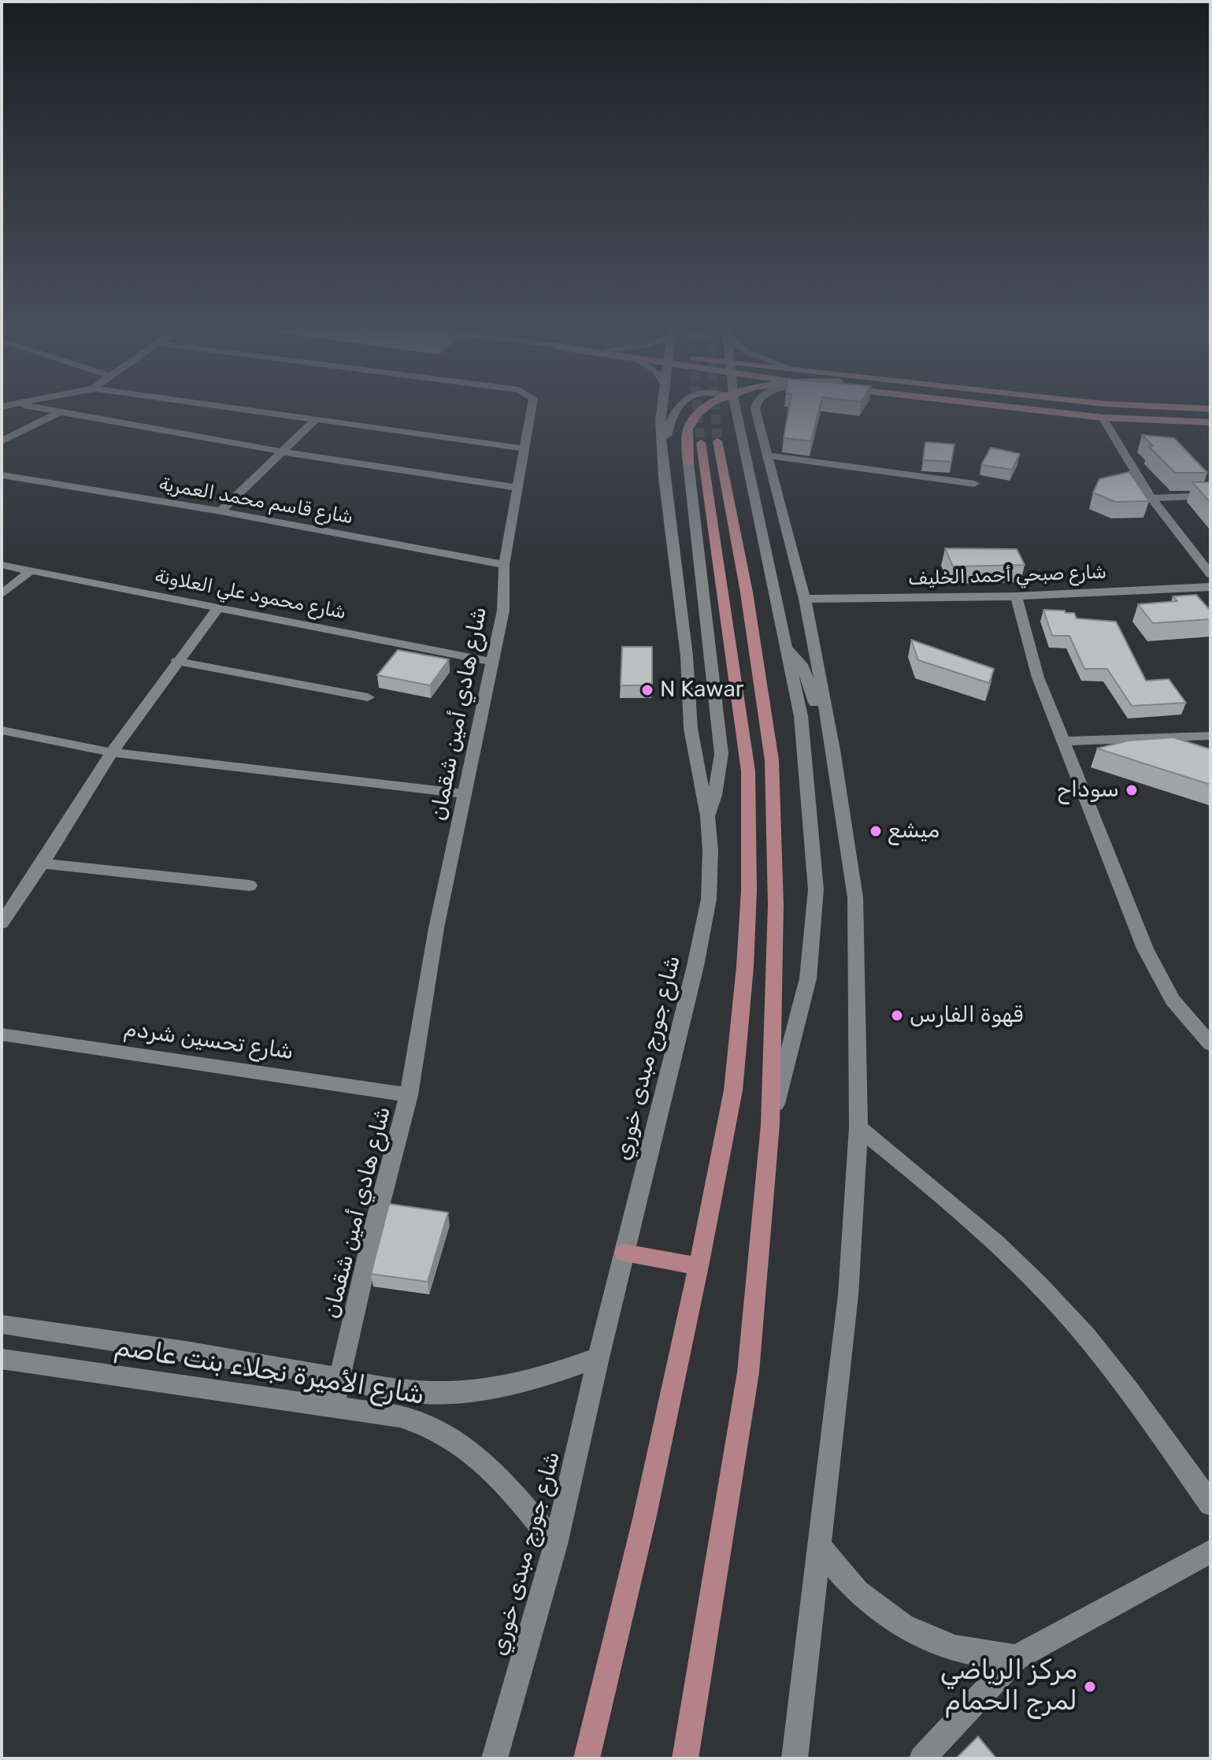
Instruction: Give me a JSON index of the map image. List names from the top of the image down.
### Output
{
  "streets": {
    "street": [
      "شارع قاسم محمد العمرية",
      "شارع صبحي أحمد الخليف",
      "شارع محمود علي العلاونة",
      "شارع هادي أمين شقمان",
      "شارع تحسين شردم",
      "شارع جورج مبدى خوري",
      "شارع الأميرة نجلاء بنت عاصم"
    ]
  },
  "crossings": [
    ["شارع قاسم محمد العمرية", "شارع هادي أمين شقمان"],
    ["شارع محمود علي العلاونة", "شارع هادي أمين شقمان"],
    ["شارع هادي أمين شقمان", "شارع تحسين شردم"],
    ["شارع هادي أمين شقمان", "شارع الأميرة نجلاء بنت عاصم"],
    ["شارع جورج مبدى خوري", "شارع الأميرة نجلاء بنت عاصم"]
  ],
  "places": [
    "N Kawar",
    "سوداح",
    "ميشع",
    "قهوة الفارس",
    "مركز الرياضي لمرج الحمام"
  ]
}
